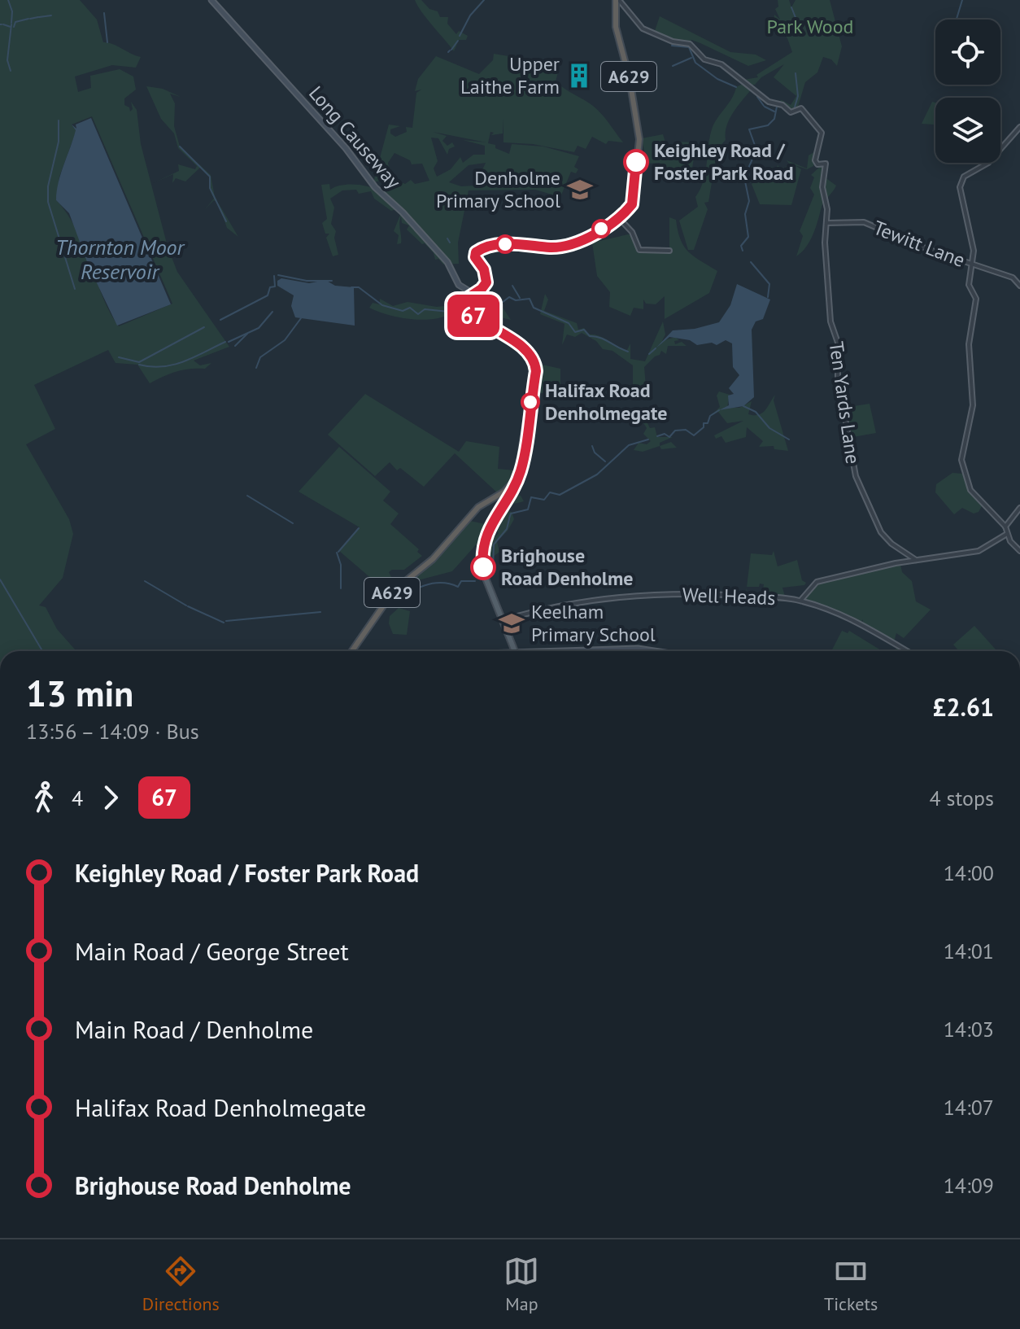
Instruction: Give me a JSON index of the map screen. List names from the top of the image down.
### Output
{
  "streets": {
    "highway": ["A629"],
    "main road": ["Long Causeway"],
    "street": ["Tewitt Lane", "Ten Yards Lane", "Well Heads"]
  },
  "crossings": [
    ["A629", "Long Causeway"],
    ["A629", "Ten Yards Lane"],
    ["Tewitt Lane", "Ten Yards Lane"]
  ],
  "water": ["Thornton Moor Reservoir"],
  "parks": ["Park Wood"],
  "places": {
    "building": ["Upper Laithe Farm"],
    "other": ["Keighley Road / Foster Park Road", "Halifax Road Denholmegate", "Brighouse Road Denholme"],
    "school or university": ["Denholme Primary School", "Keelham Primary School"]
  },
  "lines": ["bus line 67"],
  "page": {
    "on_map": "67",
    "heading": ["13 min", "13:56 – 14:09 · Bus", "£2.61"],
    "legs": ["4", "67", "4 stops"],
    "list": [
      {
        "name": "Keighley Road / Foster Park Road",
        "value": "14:00"
      },
      {
        "name": "Main Road / George Street",
        "value": "14:01"
      },
      {
        "name": "Main Road / Denholme",
        "value": "14:03"
      },
      {
        "name": "Halifax Road Denholmegate",
        "value": "14:07"
      },
      {
        "name": "Brighouse Road Denholme",
        "value": "14:09"
      }
    ],
    "tabs": ["Directions", "Map", "Tickets"]
  }
}
